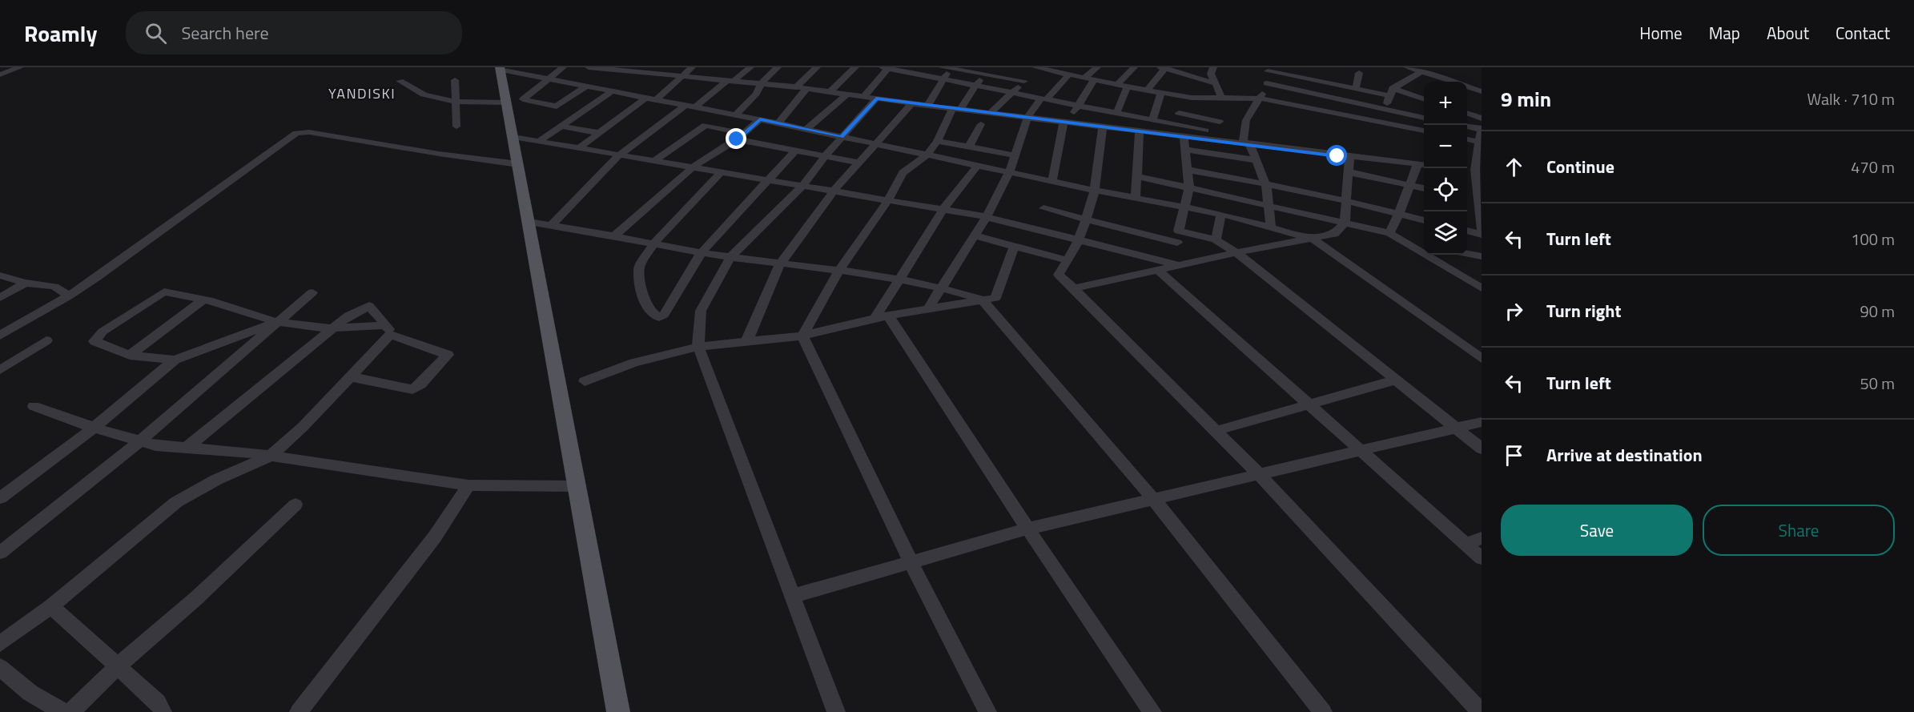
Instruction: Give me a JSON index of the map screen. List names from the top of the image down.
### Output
{
  "districts": ["YANDISKI"],
  "page": {
    "header": "Roamly",
    "search": "Search here",
    "nav": [
      "Home",
      "Map",
      "About",
      "Contact"
    ],
    "heading": ["9 min", "Walk · 710 m"],
    "map_buttons": ["+", "−"],
    "list": [
      ["Continue", "470 m"],
      ["Turn left", "100 m"],
      ["Turn right", "90 m"],
      ["Turn left", "50 m"],
      "Arrive at destination"
    ],
    "buttons": ["Save", "Share"]
  }
}
